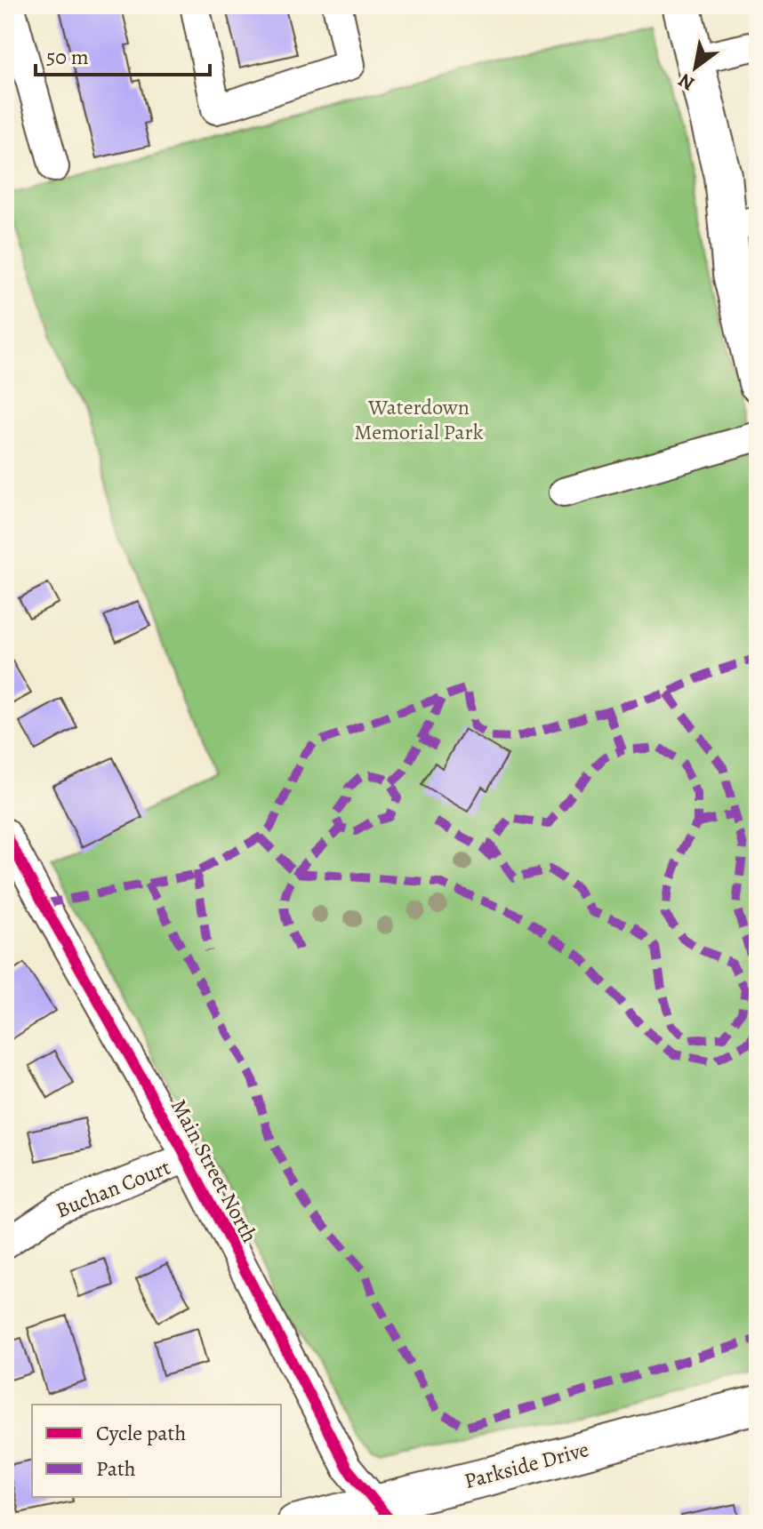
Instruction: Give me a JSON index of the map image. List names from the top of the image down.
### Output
{
  "streets": {
    "main road": ["Parkside Drive"],
    "street": ["Main Street North", "Buchan Court"]
  },
  "crossings": [
    ["Main Street North", "Buchan Court"],
    ["Main Street North", "Parkside Drive"]
  ],
  "parks": ["Waterdown Memorial Park"],
  "legend": ["Cycle path", "Path"],
  "scale_bar": "50 m",
  "north": "bottom left"
}
